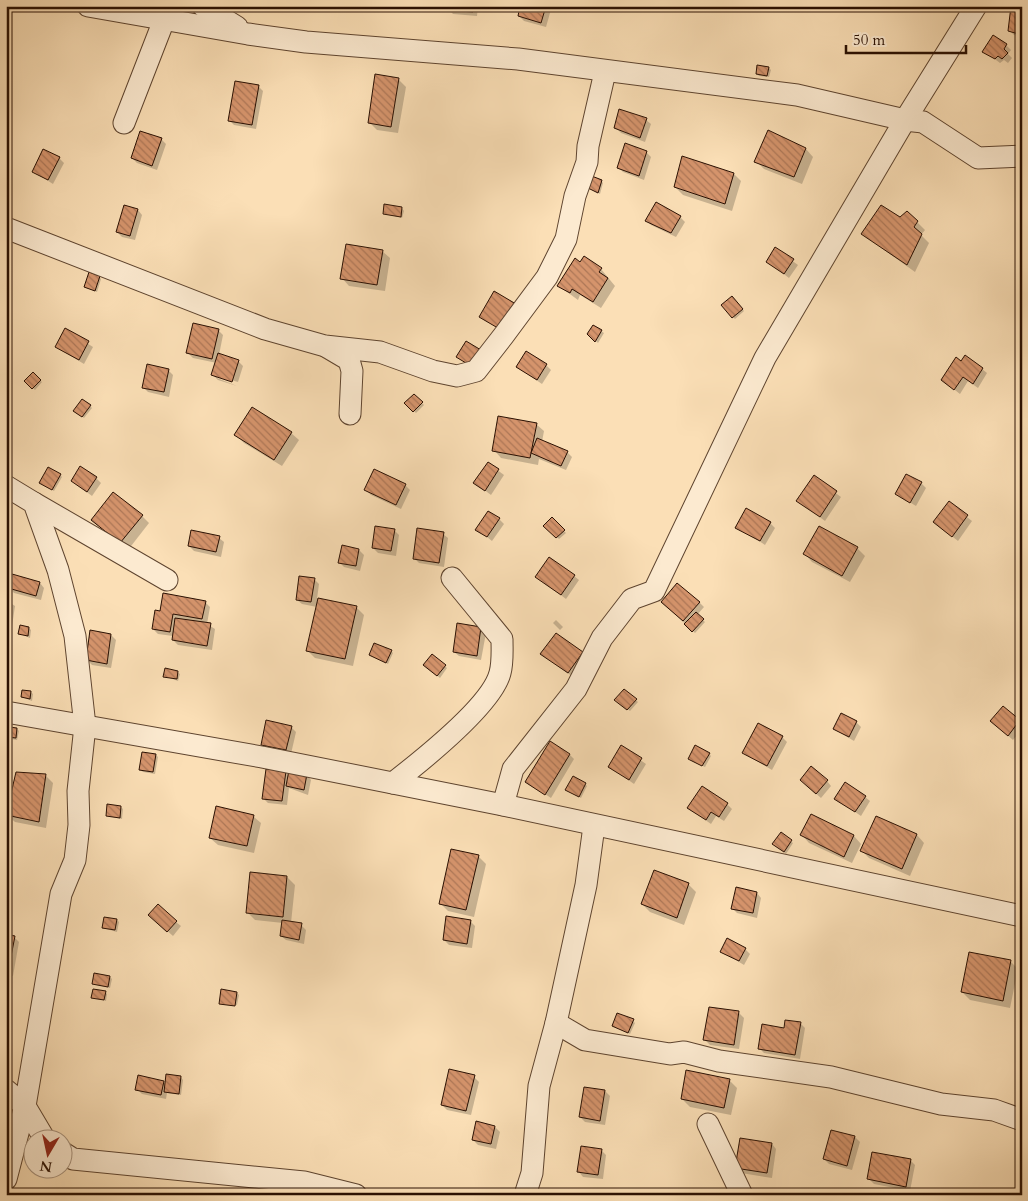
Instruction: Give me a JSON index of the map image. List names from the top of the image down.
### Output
{
  "scale_bar": "50 m",
  "north": "bottom"
}
